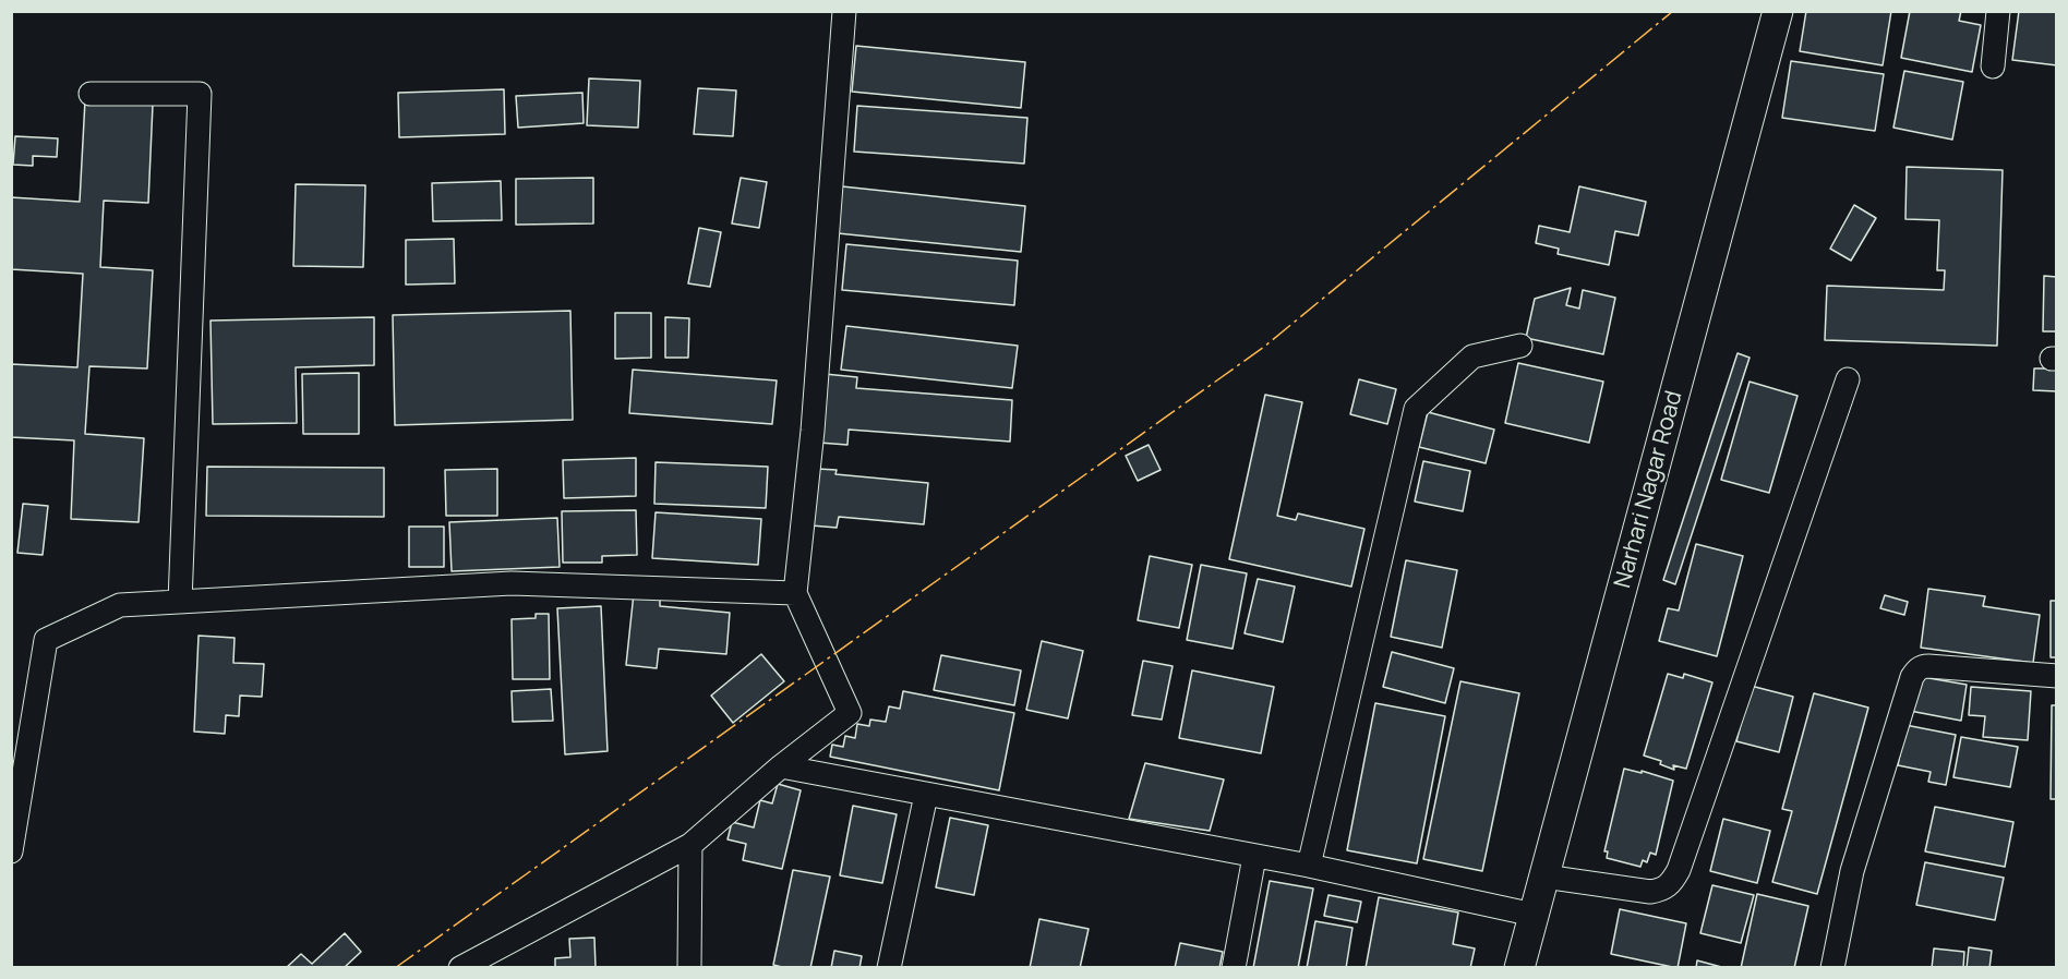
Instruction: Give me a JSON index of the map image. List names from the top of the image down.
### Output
{
  "streets": {
    "street": ["Narhari Nagar Road"]
  }
}
